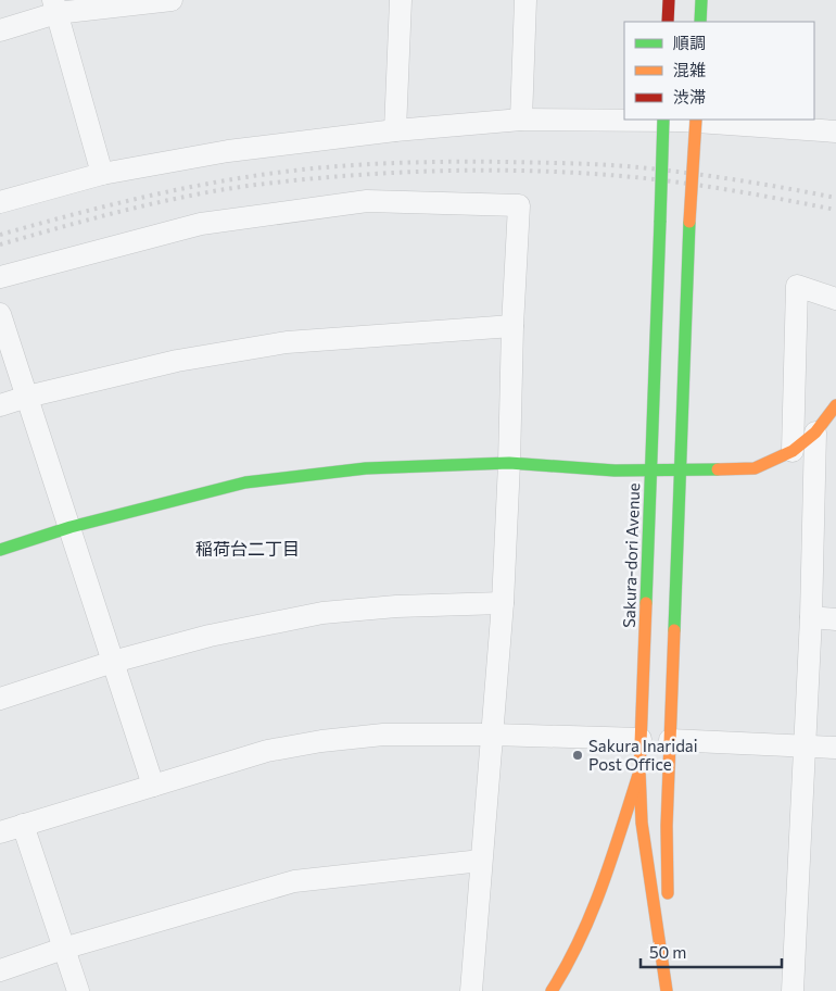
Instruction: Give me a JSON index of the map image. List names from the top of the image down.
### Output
{
  "streets": {
    "main road": ["Sakura-dori Avenue"]
  },
  "districts": ["稲荷台二丁目"],
  "places": ["Sakura Inaridai Post Office"],
  "legend": ["順調", "混雑", "渋滞"],
  "scale_bar": "50 m"
}
